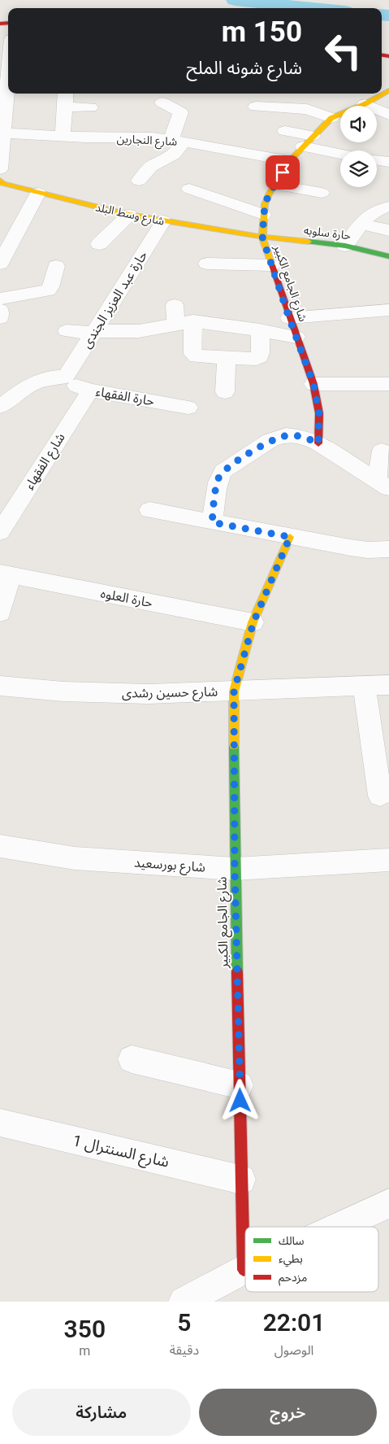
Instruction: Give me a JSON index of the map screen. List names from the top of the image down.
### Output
{
  "streets": {
    "street": [
      "شارع النجارين",
      "شارع وسط البلد",
      "حارة سلوبه",
      "شارع الجامع الكبير",
      "حارة عبد العزيز الجندى",
      "حارة الفقهاء",
      "شارع الفقهاء",
      "حارة العلوه",
      "شارع حسين رشدى",
      "شارع بورسعيد",
      "شارع السنترال 1"
    ]
  },
  "crossings": [
    ["شارع النجارين", "شارع الجامع الكبير"],
    ["شارع وسط البلد", "حارة سلوبه"],
    ["شارع وسط البلد", "شارع الجامع الكبير"],
    ["شارع وسط البلد", "حارة عبد العزيز الجندى"],
    ["حارة سلوبه", "شارع الجامع الكبير"],
    ["شارع الجامع الكبير", "حارة العلوه"],
    ["شارع الجامع الكبير", "شارع حسين رشدى"],
    ["شارع الجامع الكبير", "شارع بورسعيد"],
    ["شارع الجامع الكبير", "شارع السنترال 1"],
    ["حارة عبد العزيز الجندى", "حارة الفقهاء"],
    ["حارة الفقهاء", "شارع الفقهاء"]
  ],
  "legend": ["سالك", "بطيء", "مزدحم"],
  "page": {
    "turn": ["150 m", "شارع شونه الملح"],
    "eta": [
      "22:01",
      "الوصول",
      "5",
      "دقيقة",
      "350",
      "m"
    ],
    "buttons": ["خروج", "مشاركة"]
  }
}
